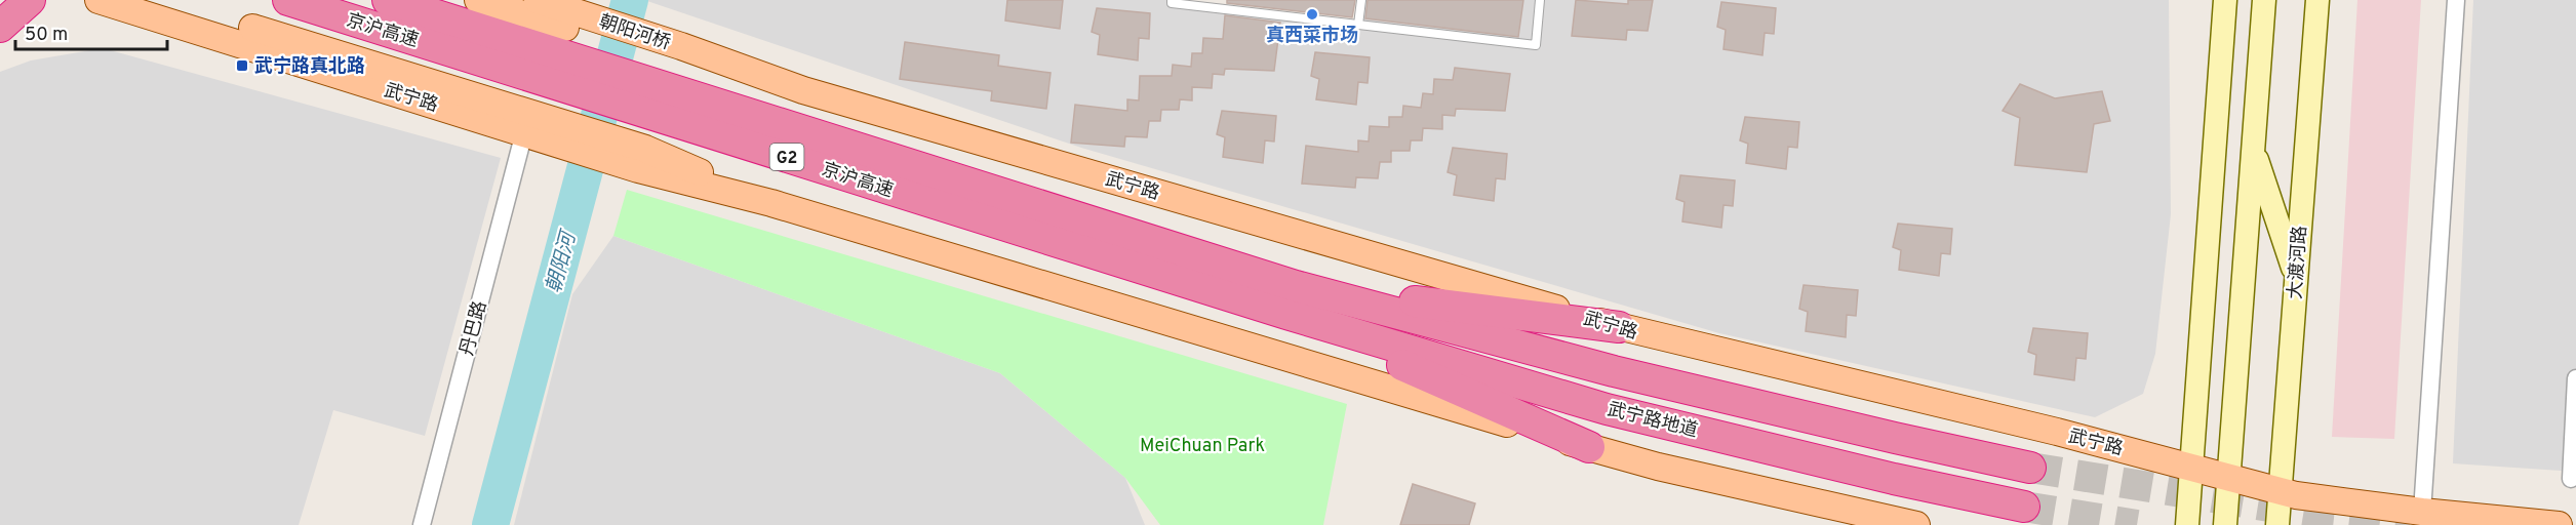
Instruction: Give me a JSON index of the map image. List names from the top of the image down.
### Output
{
  "streets": {
    "highway": ["京沪高速", "G2", "武宁路地道"],
    "main road": ["朝阳河桥", "武宁路", "大渡河路"],
    "street": ["丹巴路"]
  },
  "crossings": [
    ["京沪高速", "武宁路地道"],
    ["朝阳河桥", "武宁路"],
    ["武宁路", "大渡河路"],
    ["武宁路", "丹巴路"]
  ],
  "water": ["朝阳河"],
  "parks": ["MeiChuan Park"],
  "places": {
    "other": ["真西菜市场"],
    "transit": ["武宁路真北路"]
  },
  "scale_bar": "50 m"
}
